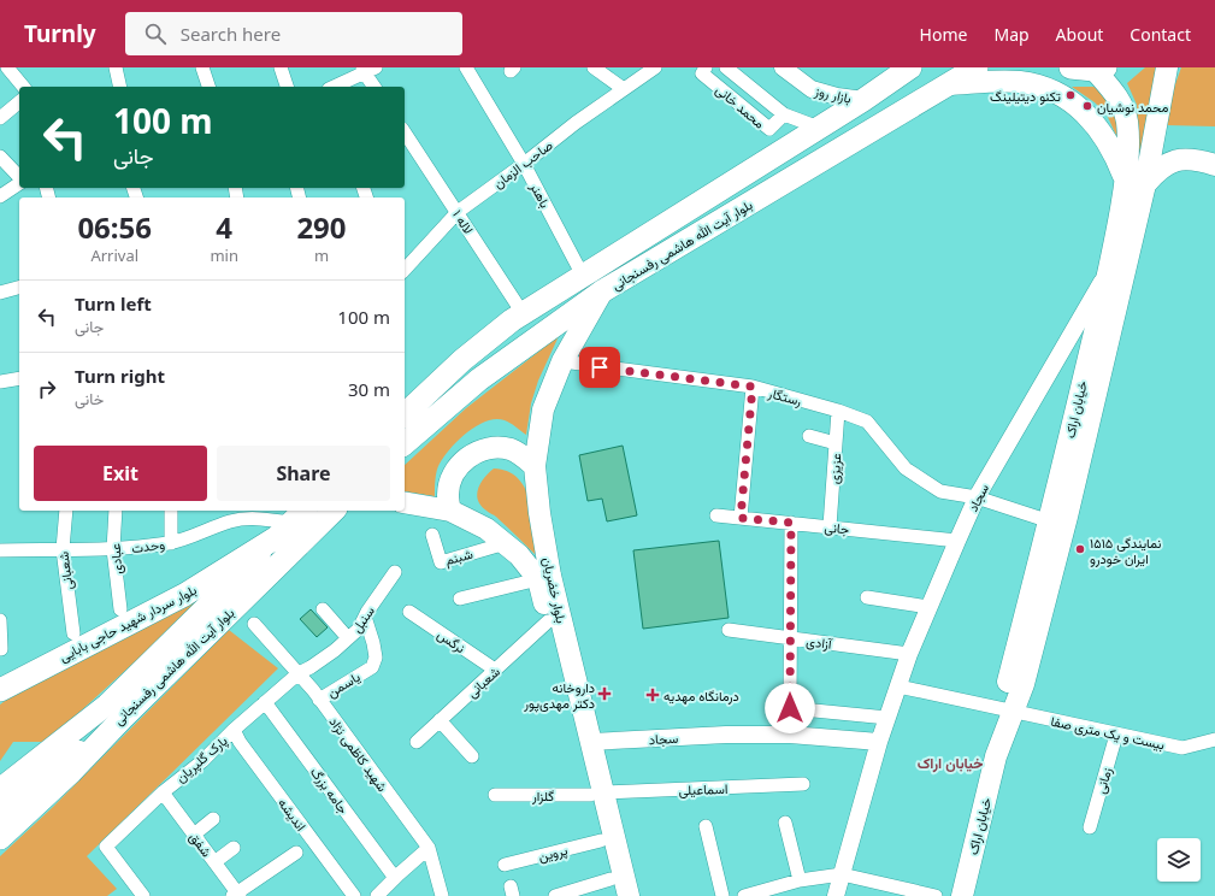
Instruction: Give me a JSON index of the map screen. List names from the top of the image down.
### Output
{
  "streets": {
    "highway": ["بلوار آیت الله هاشمی رفسنجانی", "بلوار سردار شهید حاجی بابایی"],
    "main road": ["خیابان اراک", "بلوار خضریان"],
    "street": [
      "بازار روز",
      "محمد خانی",
      "صاحب الزمان",
      "باهنر",
      "لاله ۱",
      "رستگار",
      "عزیزی",
      "سجاد",
      "جانی",
      "وحدت",
      "شبنم",
      "عبادی",
      "شعبانی",
      "سنبل",
      "نرگس",
      "آزادی",
      "یاسمن",
      "بیست و یک متری صفا",
      "شهید کاظمی نژاد",
      "پارک گلپریان",
      "زمانی",
      "اسماعیلی",
      "جامه بزرگ",
      "گلزار",
      "اندیشه",
      "شفق",
      "پروین"
    ]
  },
  "crossings": [
    ["بازار روز", "بلوار آیت الله هاشمی رفسنجانی"],
    ["محمد خانی", "بلوار آیت الله هاشمی رفسنجانی"],
    ["صاحب الزمان", "باهنر"],
    ["صاحب الزمان", "لاله ۱"],
    ["باهنر", "بلوار آیت الله هاشمی رفسنجانی"],
    ["لاله ۱", "بلوار آیت الله هاشمی رفسنجانی"],
    ["بلوار آیت الله هاشمی رفسنجانی", "وحدت"],
    ["بلوار آیت الله هاشمی رفسنجانی", "بلوار خضریان"],
    ["بلوار آیت الله هاشمی رفسنجانی", "بلوار سردار شهید حاجی بابایی"],
    ["رستگار", "خیابان اراک"],
    ["رستگار", "عزیزی"],
    ["رستگار", "سجاد"],
    ["رستگار", "بلوار خضریان"],
    ["خیابان اراک", "سجاد"],
    ["خیابان اراک", "بیست و یک متری صفا"],
    ["عزیزی", "جانی"],
    ["سجاد", "جانی"],
    ["سجاد", "بلوار خضریان"],
    ["سجاد", "آزادی"],
    ["سجاد", "بیست و یک متری صفا"],
    ["وحدت", "عبادی"],
    ["وحدت", "شعبانی"],
    ["وحدت", "بلوار سردار شهید حاجی بابایی"],
    ["شبنم", "بلوار خضریان"],
    ["شعبانی", "بلوار خضریان"],
    ["شعبانی", "نرگس"],
    ["بلوار خضریان", "اسماعیلی"],
    ["بلوار خضریان", "گلزار"],
    ["بلوار خضریان", "پروین"],
    ["سنبل", "یاسمن"],
    ["سنبل", "شهید کاظمی نژاد"],
    ["سنبل", "پارک گلپریان"],
    ["یاسمن", "شهید کاظمی نژاد"],
    ["بیست و یک متری صفا", "زمانی"],
    ["شهید کاظمی نژاد", "پارک گلپریان"],
    ["پارک گلپریان", "جامه بزرگ"],
    ["پارک گلپریان", "اندیشه"],
    ["پارک گلپریان", "شفق"],
    ["اسماعیلی", "گلزار"]
  ],
  "districts": ["خیابان اراک"],
  "places": {
    "other": ["تکنو دیتیلینگ", "محمد نوشیان", "نمایندگی ۱۵۱۵ ایران خودرو"],
    "health": ["داروخانه دکتر مهدی‌پور", "درمانگاه مهدیه"]
  },
  "page": {
    "header": "Turnly",
    "search": "Search here",
    "nav": [
      "Home",
      "Map",
      "About",
      "Contact"
    ],
    "turn": ["100 m", "جانی"],
    "eta": [
      "06:56",
      "Arrival",
      "4",
      "min",
      "290",
      "m"
    ],
    "list": [
      {
        "name": "Turn left",
        "note": "جانی",
        "value": "100 m"
      },
      {
        "name": "Turn right",
        "note": "خانی",
        "value": "30 m"
      }
    ],
    "buttons": ["Exit", "Share"]
  }
}
